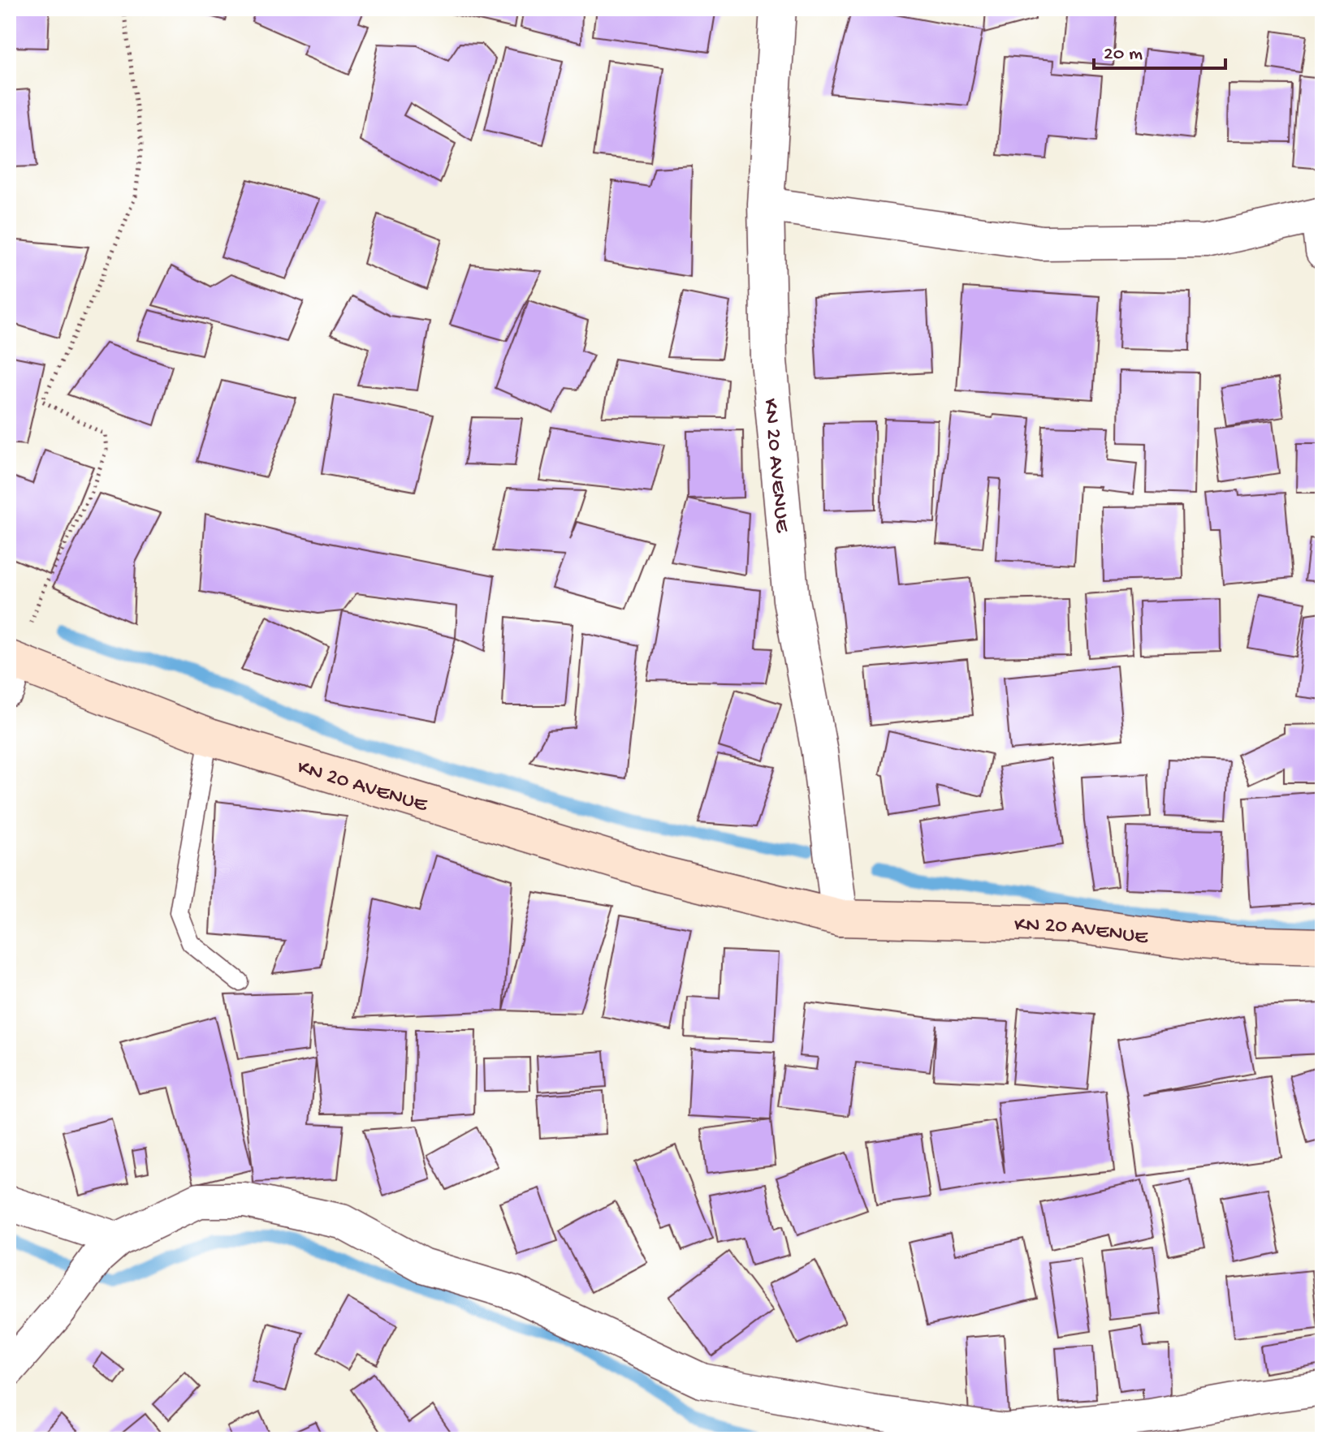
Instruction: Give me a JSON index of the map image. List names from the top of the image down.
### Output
{
  "streets": {
    "main road": ["KN 20 AVENUE"]
  },
  "scale_bar": "20 m"
}
